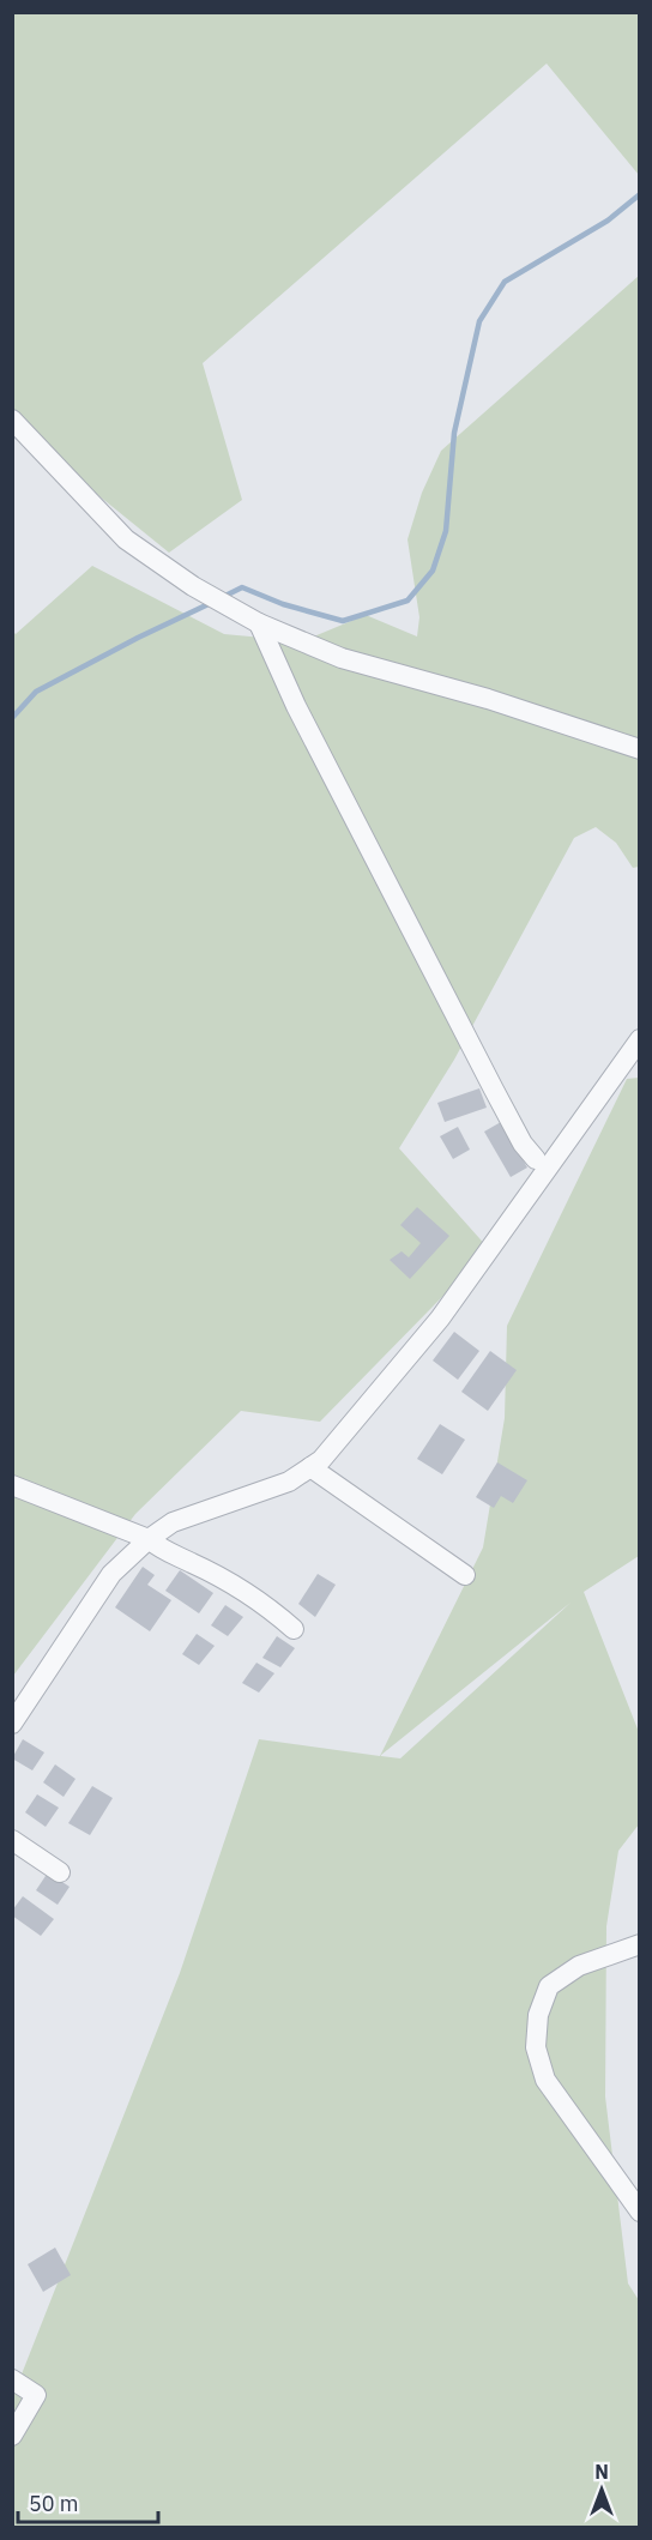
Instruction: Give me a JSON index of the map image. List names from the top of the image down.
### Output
{
  "scale_bar": "50 m",
  "north": "top"
}
